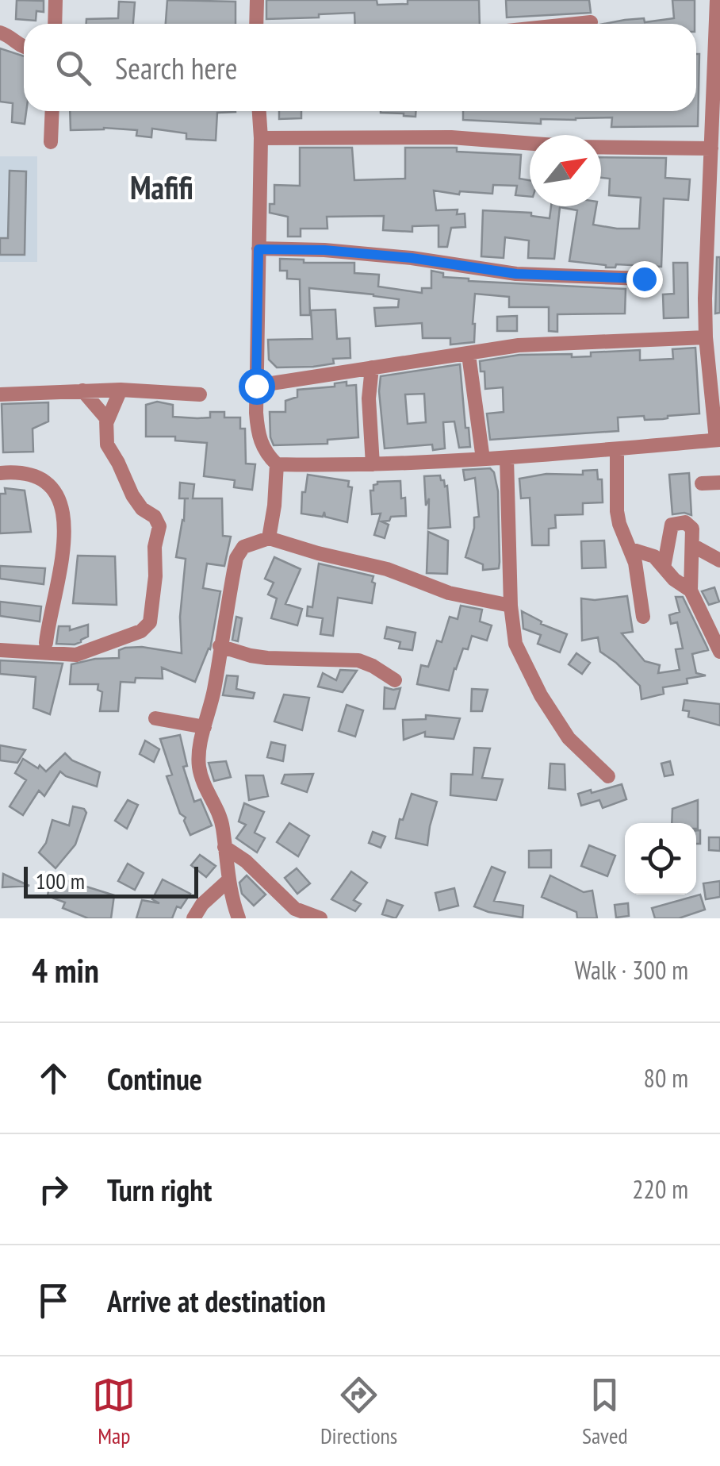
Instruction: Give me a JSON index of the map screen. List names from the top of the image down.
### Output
{
  "districts": ["Mafifi"],
  "scale_bar": "100 m",
  "north": "top right",
  "page": {
    "search": "Search here",
    "scale": "100 m",
    "heading": ["4 min", "Walk · 300 m"],
    "list": [
      ["Continue", "80 m"],
      ["Turn right", "220 m"],
      "Arrive at destination"
    ],
    "nav": ["Map", "Directions", "Saved"]
  }
}
